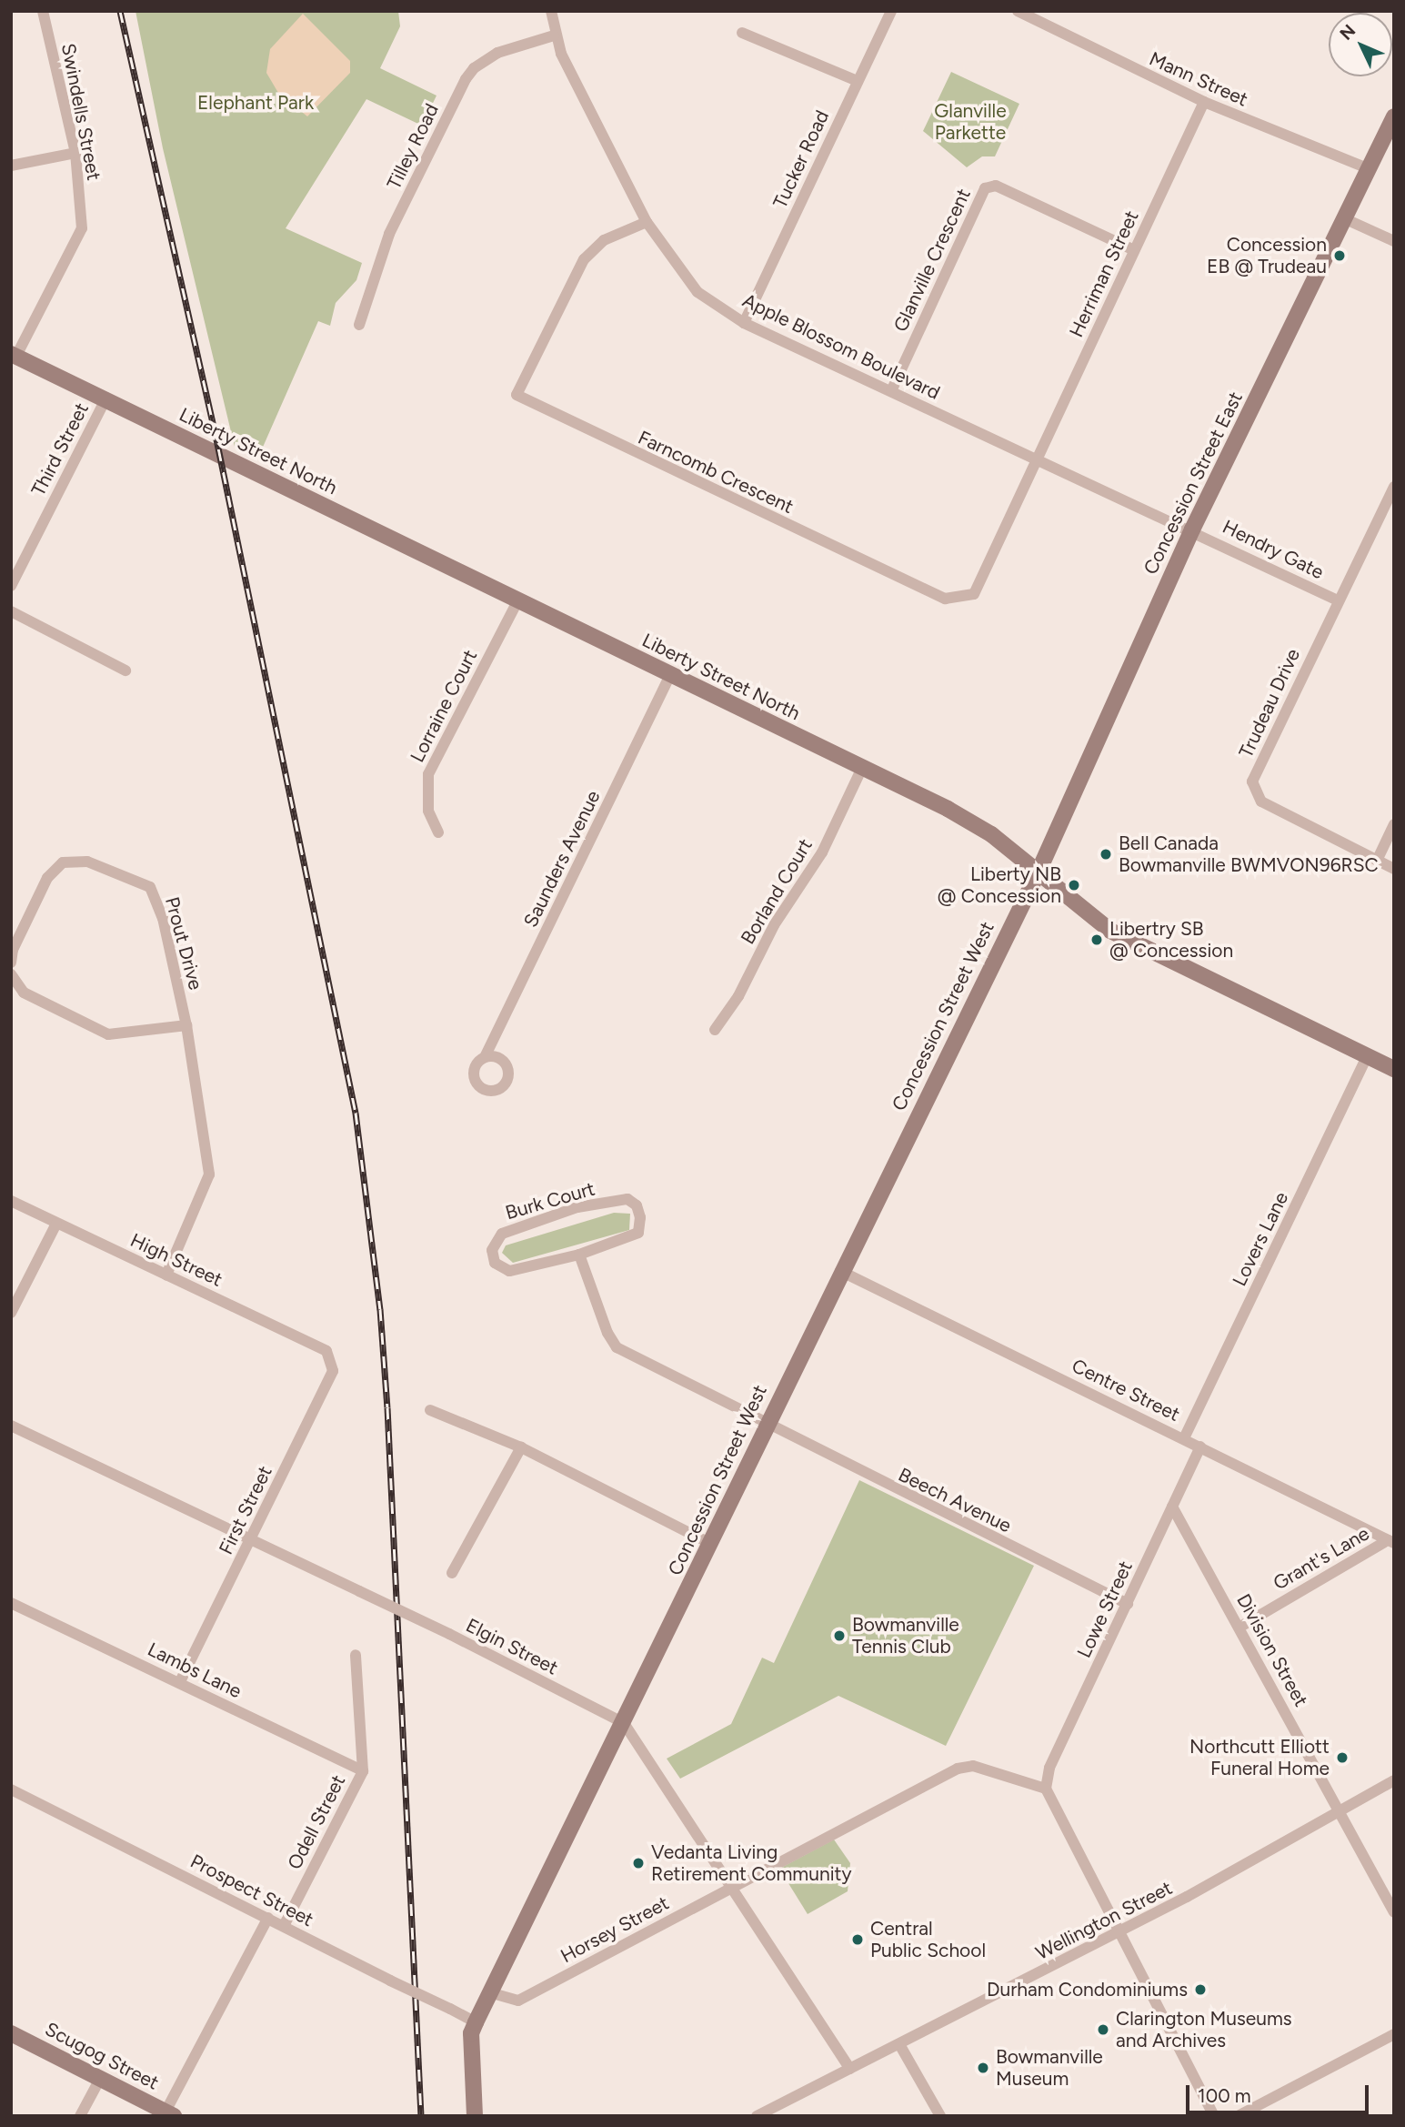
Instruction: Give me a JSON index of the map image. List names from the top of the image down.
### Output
{
  "streets": {
    "street": [
      "Mann Street",
      "Swindells Street",
      "Tilley Road",
      "Tucker Road",
      "Glanville Crescent",
      "Herriman Street",
      "Apple Blossom Boulevard",
      "Third Street",
      "Liberty Street North",
      "Farncomb Crescent",
      "Concession Street East",
      "Hendry Gate",
      "Trudeau Drive",
      "Lorraine Court",
      "Saunders Avenue",
      "Borland Court",
      "Prout Drive",
      "Concession Street West",
      "Burk Court",
      "Lovers Lane",
      "High Street",
      "Centre Street",
      "Beech Avenue",
      "First Street",
      "Grant's Lane",
      "Lowe Street",
      "Elgin Street",
      "Division Street",
      "Lambs Lane",
      "Odell Street",
      "Prospect Street",
      "Wellington Street",
      "Horsey Street",
      "Scugog Street"
    ]
  },
  "crossings": [
    ["Mann Street", "Herriman Street"],
    ["Mann Street", "Concession Street East"],
    ["Swindells Street", "Liberty Street North"],
    ["Tilley Road", "Apple Blossom Boulevard"],
    ["Tucker Road", "Apple Blossom Boulevard"],
    ["Glanville Crescent", "Herriman Street"],
    ["Glanville Crescent", "Apple Blossom Boulevard"],
    ["Herriman Street", "Apple Blossom Boulevard"],
    ["Herriman Street", "Farncomb Crescent"],
    ["Apple Blossom Boulevard", "Farncomb Crescent"],
    ["Apple Blossom Boulevard", "Concession Street East"],
    ["Apple Blossom Boulevard", "Hendry Gate"],
    ["Third Street", "Liberty Street North"],
    ["Liberty Street North", "Concession Street East"],
    ["Liberty Street North", "Lorraine Court"],
    ["Liberty Street North", "Saunders Avenue"],
    ["Liberty Street North", "Borland Court"],
    ["Liberty Street North", "Concession Street West"],
    ["Liberty Street North", "Lovers Lane"],
    ["Concession Street East", "Hendry Gate"],
    ["Concession Street East", "Concession Street West"],
    ["Hendry Gate", "Trudeau Drive"],
    ["Prout Drive", "High Street"],
    ["Concession Street West", "Centre Street"],
    ["Concession Street West", "Beech Avenue"],
    ["Concession Street West", "Elgin Street"],
    ["Concession Street West", "Prospect Street"],
    ["Concession Street West", "Horsey Street"],
    ["Lovers Lane", "Centre Street"],
    ["High Street", "First Street"],
    ["Centre Street", "Grant's Lane"],
    ["Centre Street", "Lowe Street"],
    ["Beech Avenue", "Lowe Street"],
    ["First Street", "Elgin Street"],
    ["First Street", "Lambs Lane"],
    ["Grant's Lane", "Division Street"],
    ["Lowe Street", "Division Street"],
    ["Lowe Street", "Horsey Street"],
    ["Elgin Street", "Wellington Street"],
    ["Elgin Street", "Horsey Street"],
    ["Division Street", "Wellington Street"],
    ["Lambs Lane", "Odell Street"],
    ["Odell Street", "Prospect Street"]
  ],
  "parks": ["Elephant Park", "Glanville Parkette"],
  "places": [
    "Concession EB @ Trudeau",
    "Bell Canada Bowmanville BWMVON96RSC",
    "Liberty NB @ Concession",
    "Libertry SB @ Concession",
    "Bowmanville Tennis Club",
    "Northcutt Elliott Funeral Home",
    "Vedanta Living Retirement Community",
    "Central Public School",
    "Durham Condominiums",
    "Clarington Museums and Archives",
    "Bowmanville Museum"
  ],
  "scale_bar": "100 m",
  "north": "top left"
}
